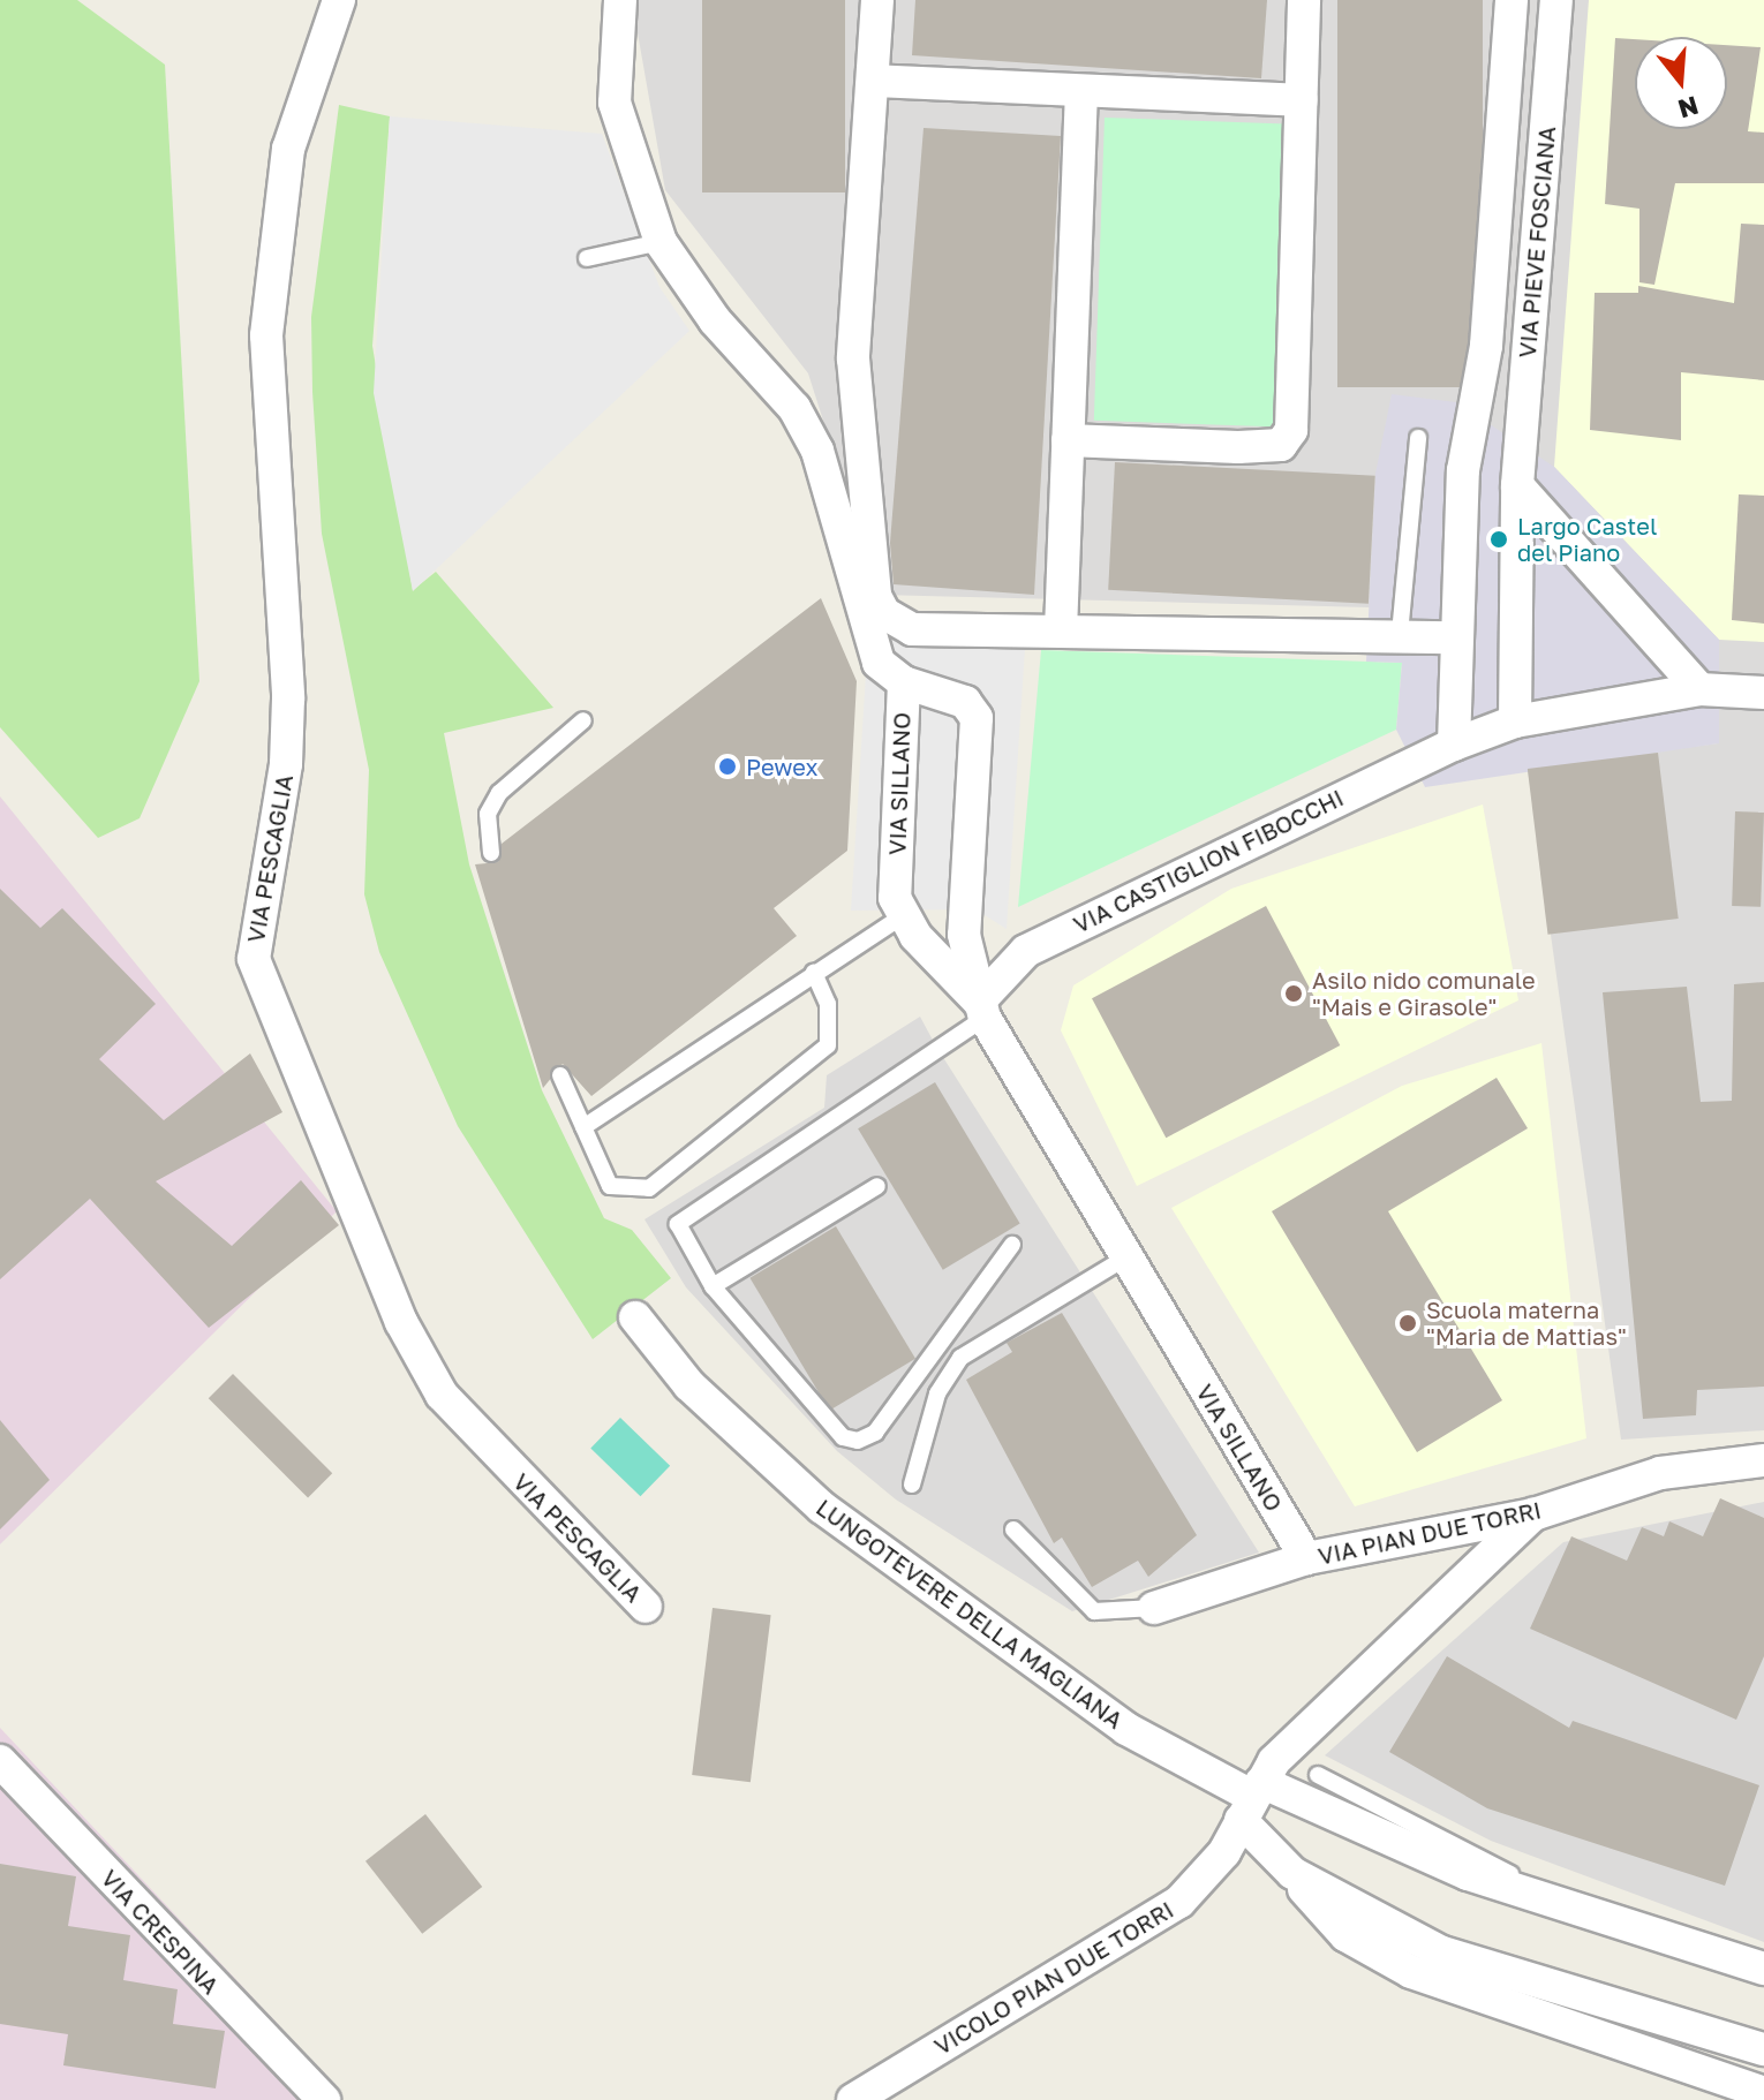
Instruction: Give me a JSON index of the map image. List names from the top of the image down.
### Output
{
  "streets": {
    "street": [
      "VIA PIEVE FOSCIANA",
      "VIA SILLANO",
      "VIA PESCAGLIA",
      "VIA CASTIGLION FIBOCCHI",
      "VIA PIAN DUE TORRI",
      "LUNGOTEVERE DELLA MAGLIANA",
      "VIA CRESPINA",
      "VICOLO PIAN DUE TORRI"
    ]
  },
  "crossings": [
    ["VIA SILLANO", "VIA CASTIGLION FIBOCCHI"],
    ["VIA SILLANO", "VIA PIAN DUE TORRI"],
    ["VIA PIAN DUE TORRI", "VICOLO PIAN DUE TORRI"],
    ["LUNGOTEVERE DELLA MAGLIANA", "VICOLO PIAN DUE TORRI"]
  ],
  "places": [
    "Largo Castel del Piano",
    "Pewex",
    "Asilo nido comunale \"Mais e Girasole\"",
    "Scuola materna \"Maria de Mattias\""
  ],
  "north": "bottom"
}
